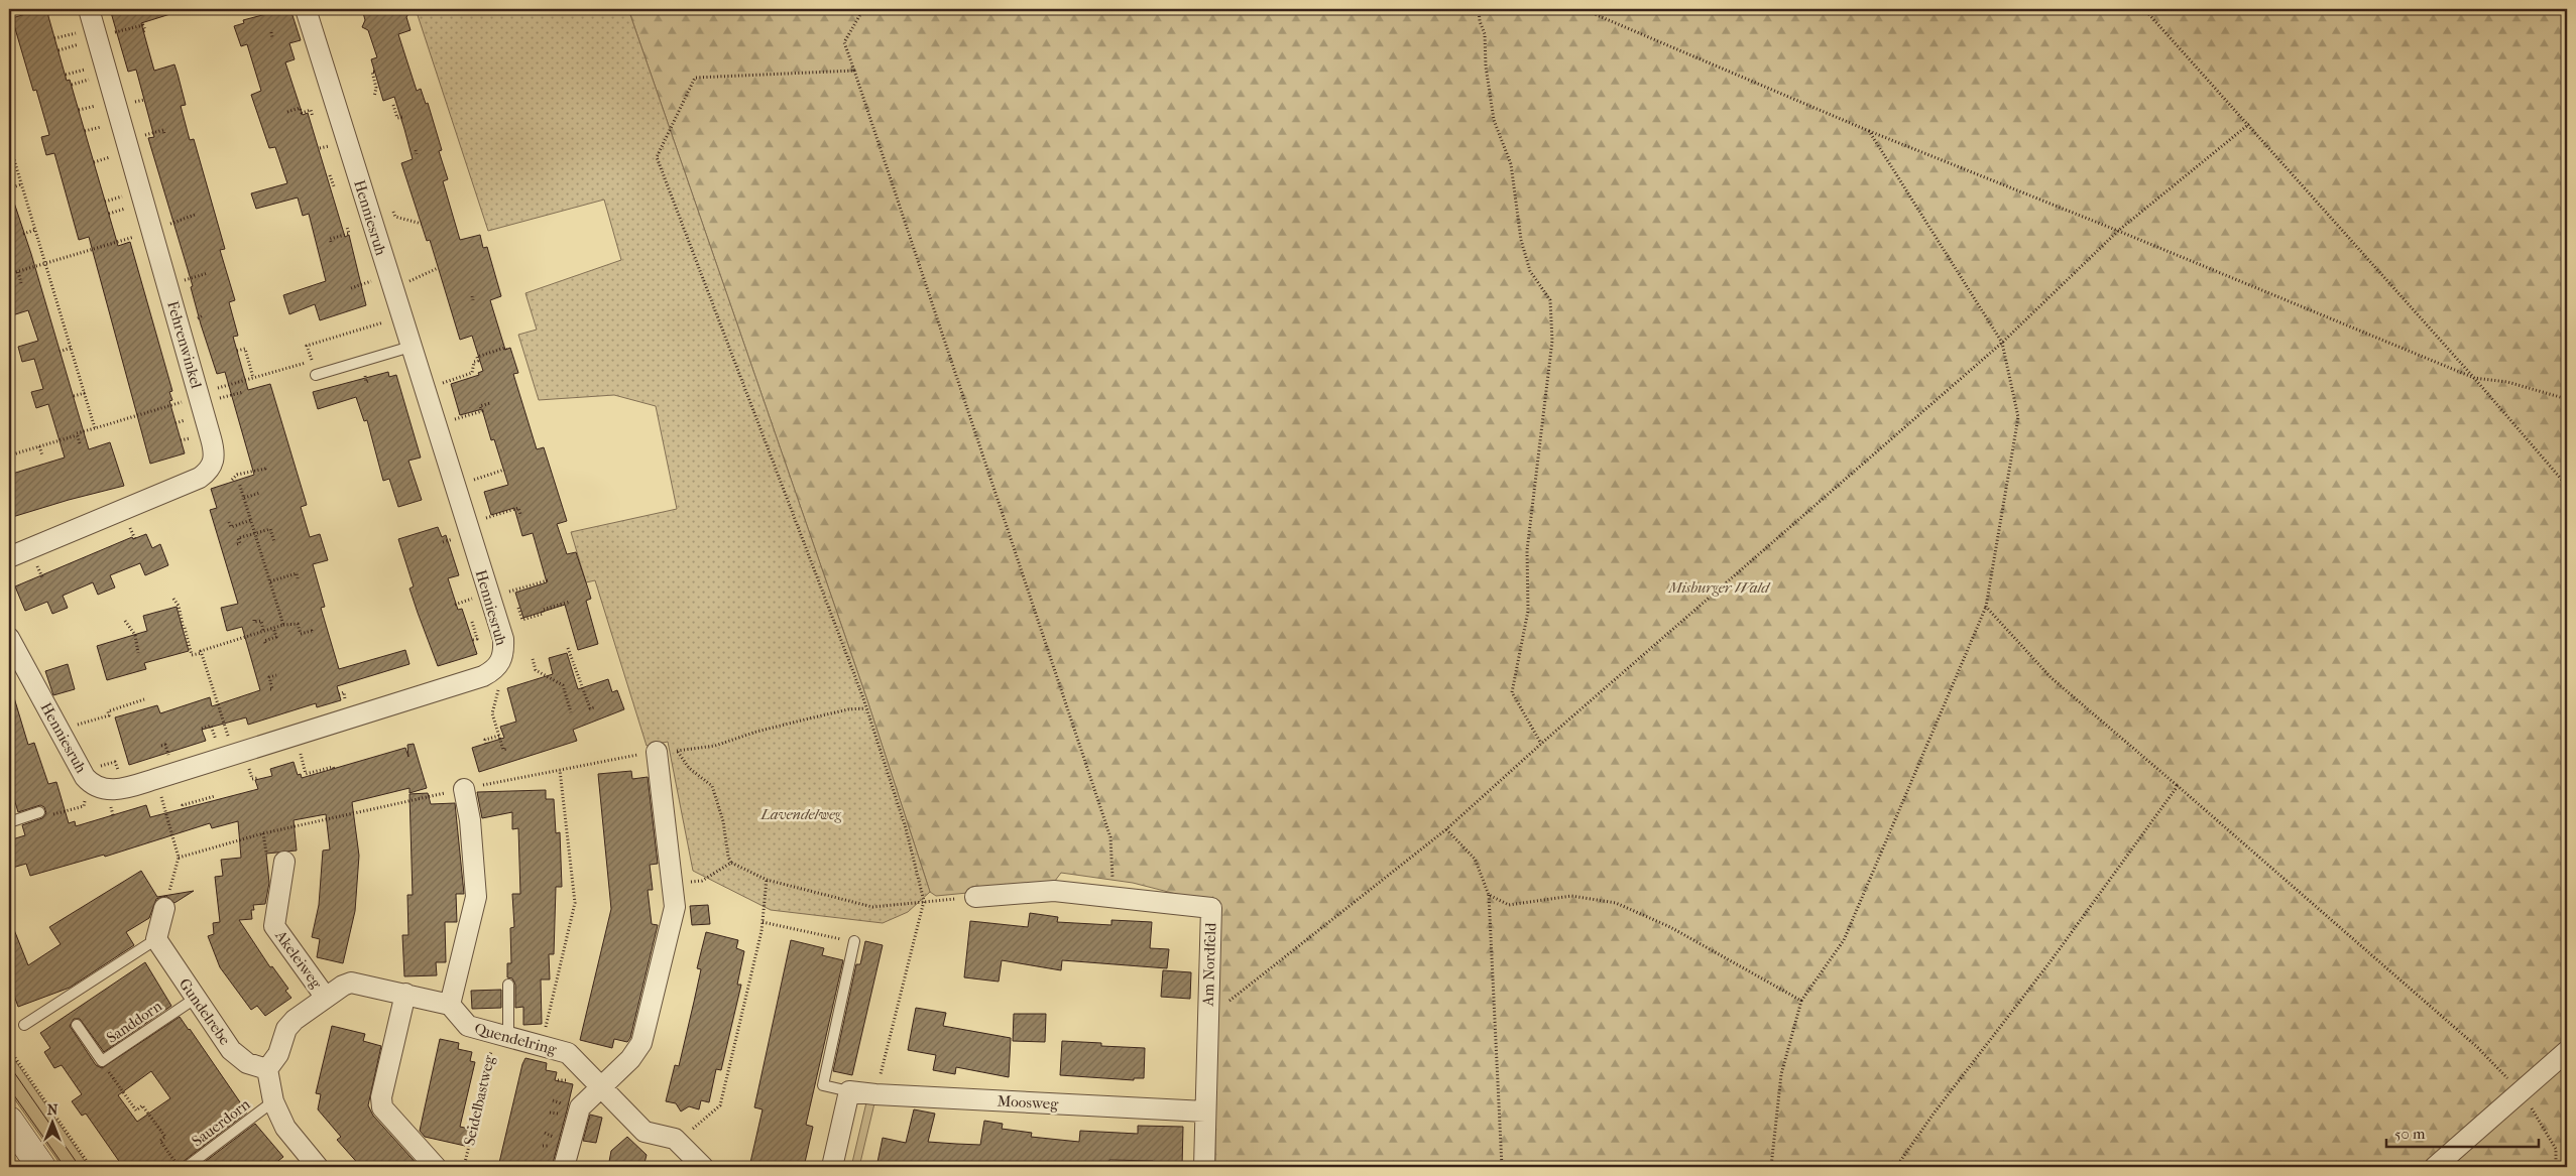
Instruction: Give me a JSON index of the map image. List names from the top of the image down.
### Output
{
  "streets": {
    "street": [
      "Henniesruh",
      "Fehrenwinkel",
      "Akeleiweg",
      "Am Nordfeld",
      "Gundelrebe",
      "Quendelring",
      "Moosweg"
    ],
    "lane": ["Sanddorn", "Sauerdorn"],
    "path": ["Seidelbastweg"]
  },
  "crossings": [
    ["Am Nordfeld", "Moosweg"],
    ["Gundelrebe", "Sanddorn"],
    ["Quendelring", "Seidelbastweg"]
  ],
  "parks": ["Misburger Wald", "Lavendelweg"],
  "scale_bar": "50 m",
  "north": "top"
}
